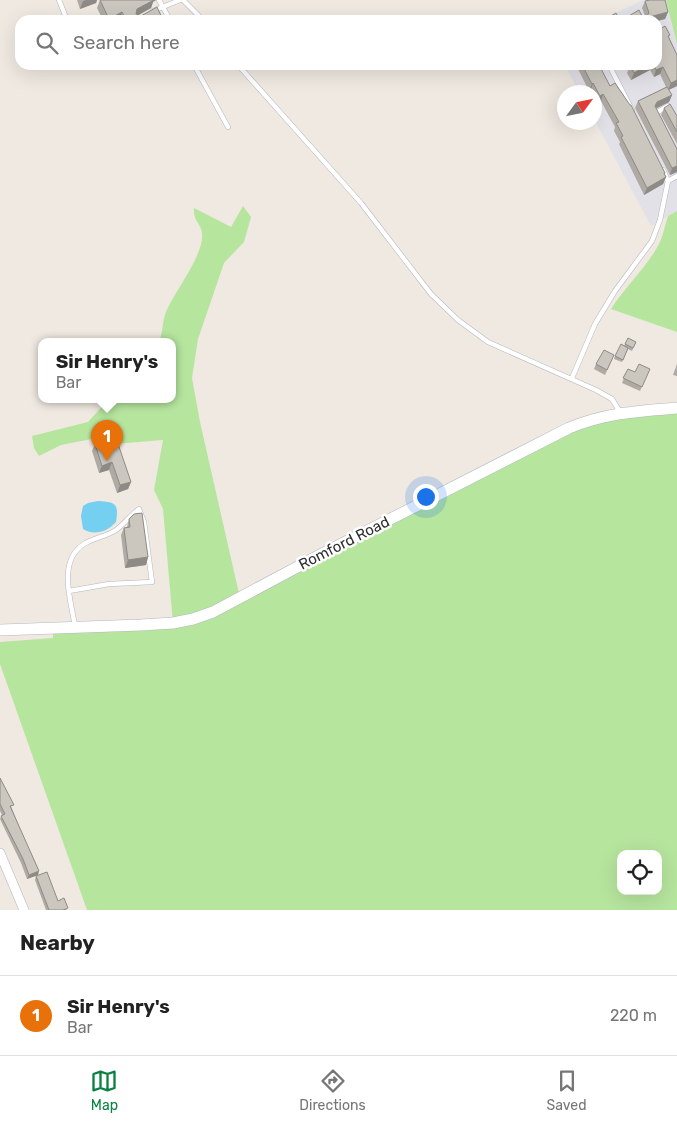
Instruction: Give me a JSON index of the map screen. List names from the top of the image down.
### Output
{
  "streets": {
    "street": ["Romford Road"]
  },
  "north": "top right",
  "page": {
    "search": "Search here",
    "popup": ["Sir Henry's", "Bar"],
    "pins": "1",
    "heading": "Nearby",
    "list": [
      {
        "mark": "1",
        "name": "Sir Henry's",
        "note": "Bar",
        "value": "220 m"
      }
    ],
    "nav": ["Map", "Directions", "Saved"]
  }
}
